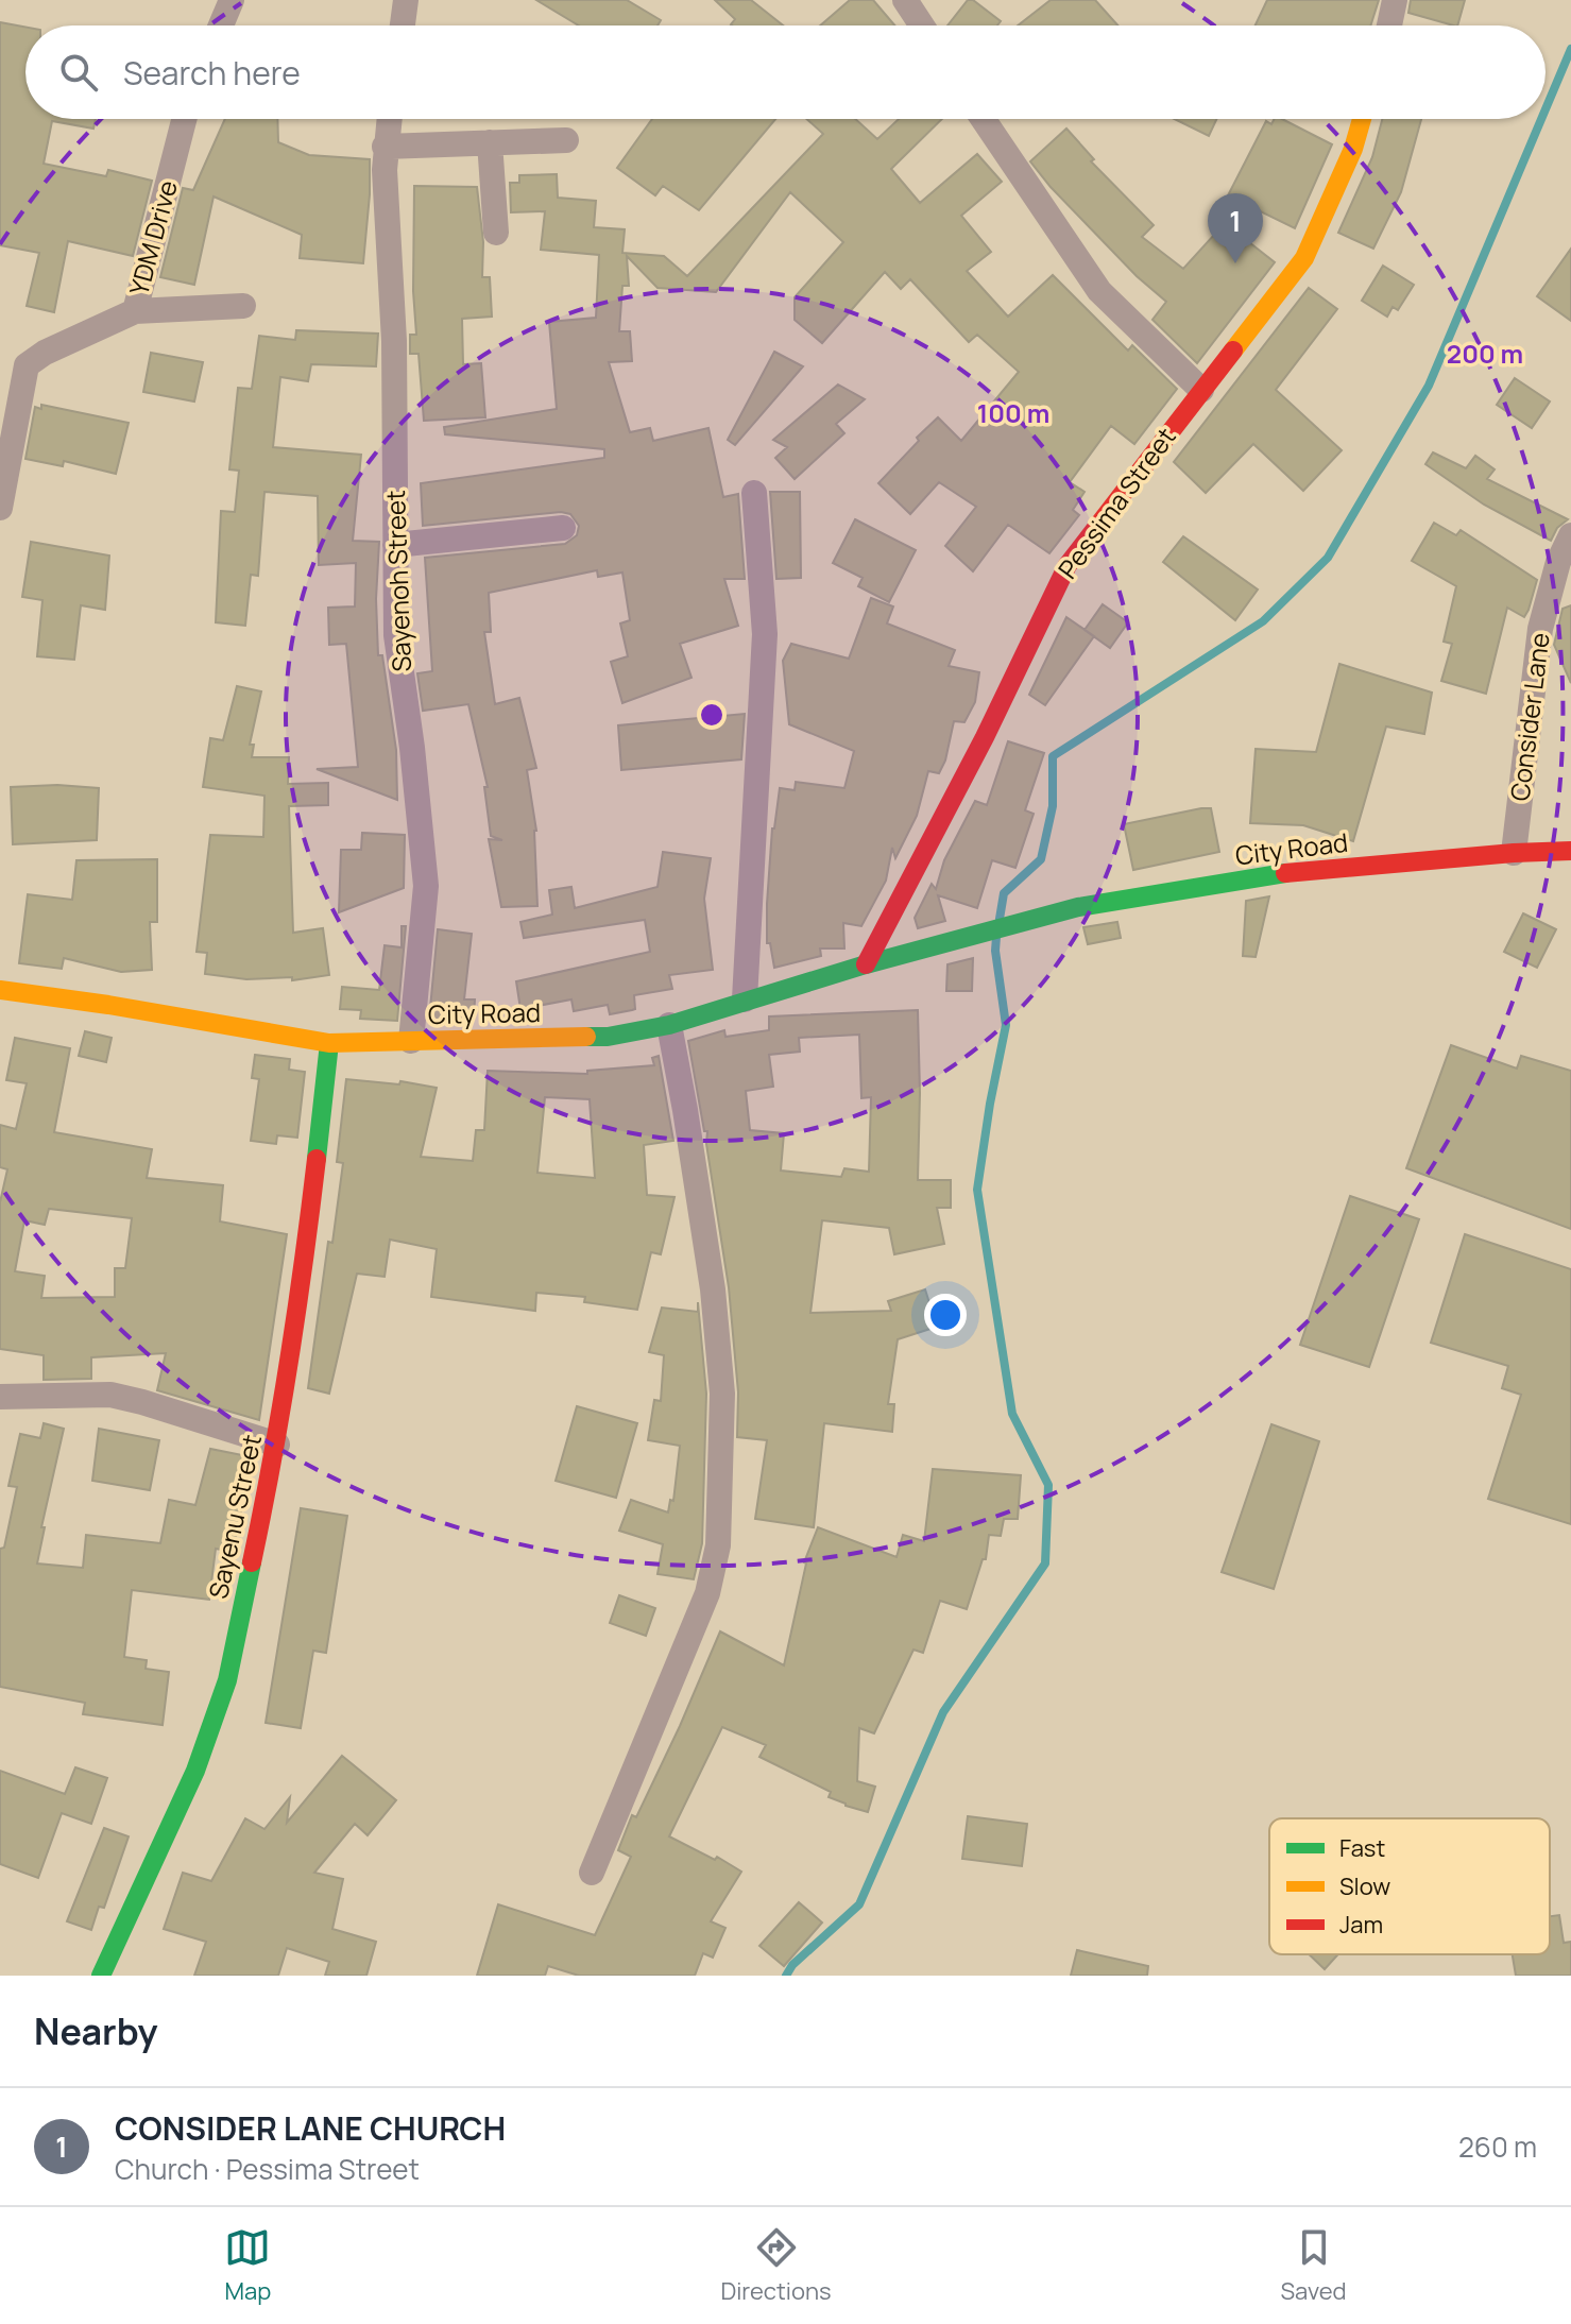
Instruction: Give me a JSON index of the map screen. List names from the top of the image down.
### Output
{
  "streets": {
    "street": [
      "YDM Drive",
      "Pessima Street",
      "Sayenoh Street",
      "Consider Lane",
      "City Road",
      "Sayenu Street"
    ]
  },
  "crossings": [
    ["Pessima Street", "City Road"],
    ["Sayenoh Street", "City Road"],
    ["Consider Lane", "City Road"],
    ["City Road", "Sayenu Street"]
  ],
  "legend": ["Fast", "Slow", "Jam"],
  "page": {
    "search": "Search here",
    "pins": "1",
    "heading": "Nearby",
    "list": [
      {
        "mark": "1",
        "name": "CONSIDER LANE CHURCH",
        "note": "Church · Pessima Street",
        "value": "260 m"
      }
    ],
    "nav": ["Map", "Directions", "Saved"]
  },
  "rings": ["200 m", "100 m"]
}
